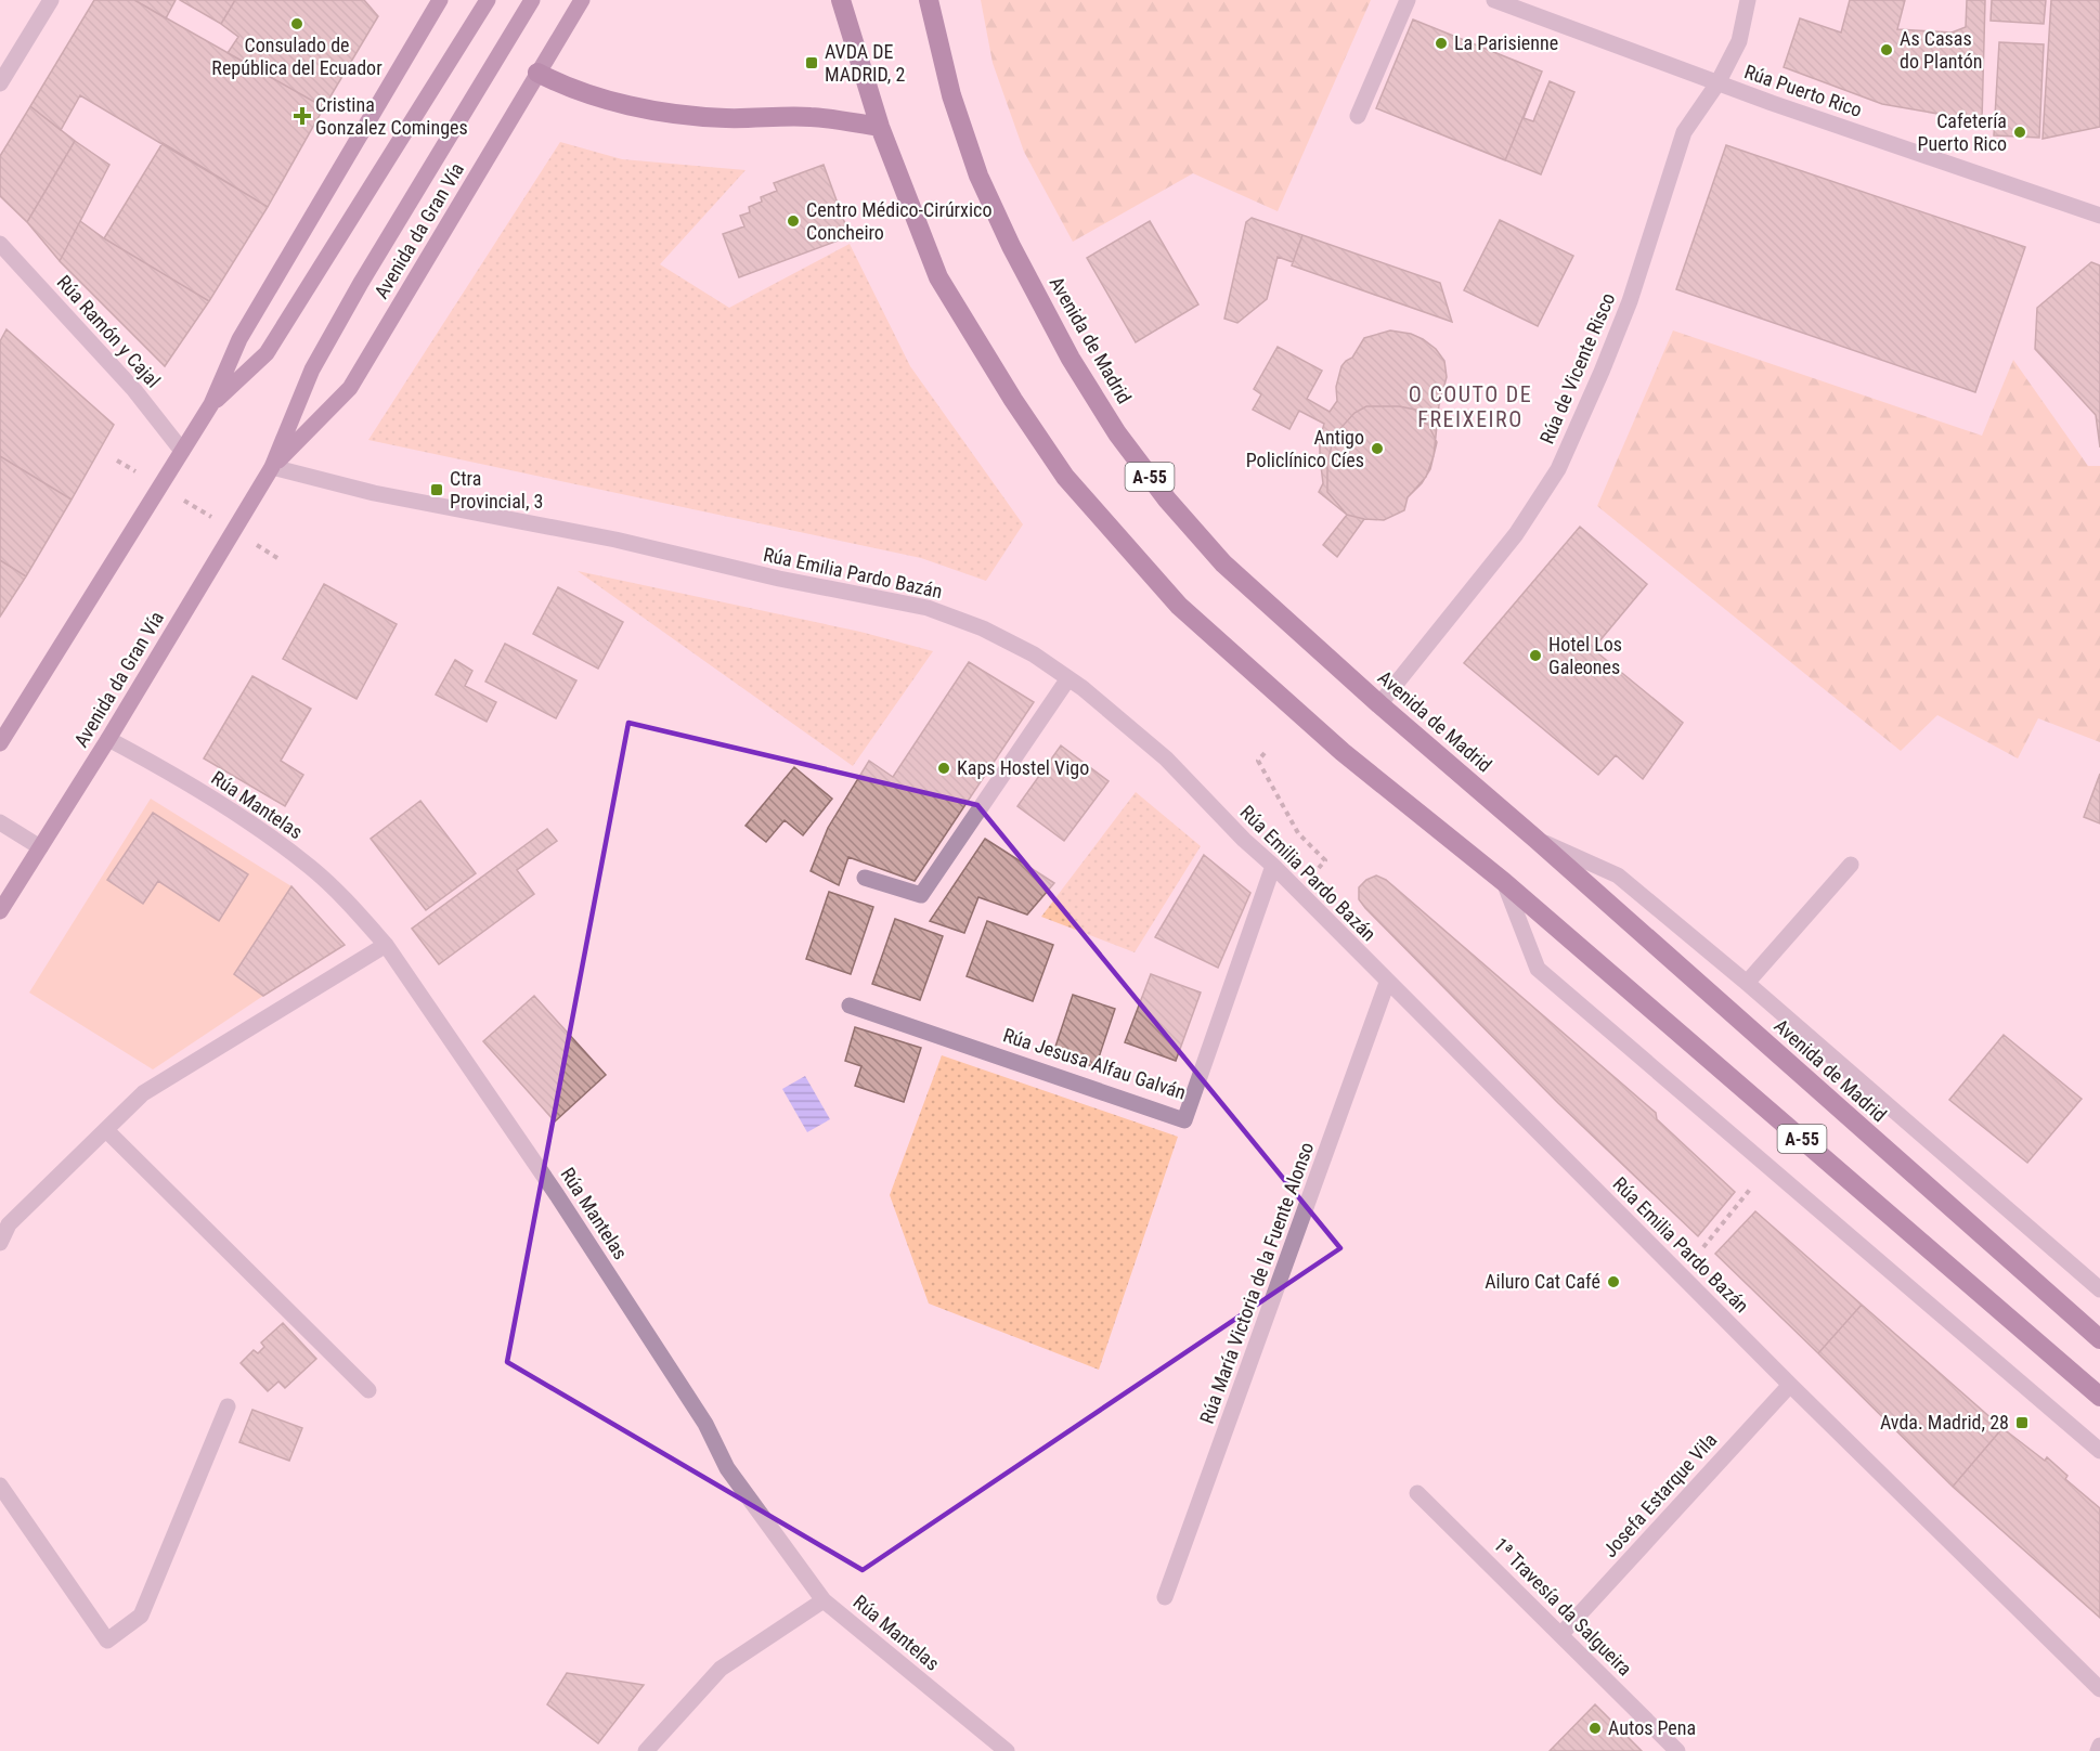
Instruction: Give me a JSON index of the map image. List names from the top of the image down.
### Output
{
  "streets": {
    "highway": ["Avenida de Madrid", "A-55"],
    "main road": ["Avenida da Gran Vía"],
    "street": [
      "Rúa Puerto Rico",
      "Rúa Ramón y Cajal",
      "Rúa de Vicente Risco",
      "Rúa Emilia Pardo Bazán",
      "Rúa Mantelas",
      "Rúa Jesusa Alfau Galván",
      "Rúa María Victoria de la Fuente Alonso",
      "Josefa Estarque Vila",
      "1ª Travesía da Salgueira"
    ]
  },
  "crossings": [
    ["Rúa Puerto Rico", "Rúa de Vicente Risco"],
    ["Avenida da Gran Vía", "Rúa Emilia Pardo Bazán"],
    ["Avenida da Gran Vía", "Rúa Mantelas"],
    ["Avenida de Madrid", "Rúa de Vicente Risco"],
    ["Rúa Emilia Pardo Bazán", "Rúa Jesusa Alfau Galván"],
    ["Rúa Emilia Pardo Bazán", "Rúa María Victoria de la Fuente Alonso"],
    ["Rúa Emilia Pardo Bazán", "Josefa Estarque Vila"],
    ["Josefa Estarque Vila", "1ª Travesía da Salgueira"]
  ],
  "districts": ["O COUTO DE FREIXEIRO"],
  "places": {
    "other": [
      "Consulado de República del Ecuador",
      "La Parisienne",
      "As Casas do Plantón",
      "Cafetería Puerto Rico",
      "Centro Médico-Cirúrxico Concheiro",
      "Antigo Policlínico Cíes",
      "Hotel Los Galeones",
      "Kaps Hostel Vigo",
      "Ailuro Cat Café",
      "Autos Pena"
    ],
    "transit": ["AVDA DE MADRID, 2", "Ctra Provincial, 3", "Avda. Madrid, 28"],
    "health": ["Cristina Gonzalez Cominges"]
  }
}
